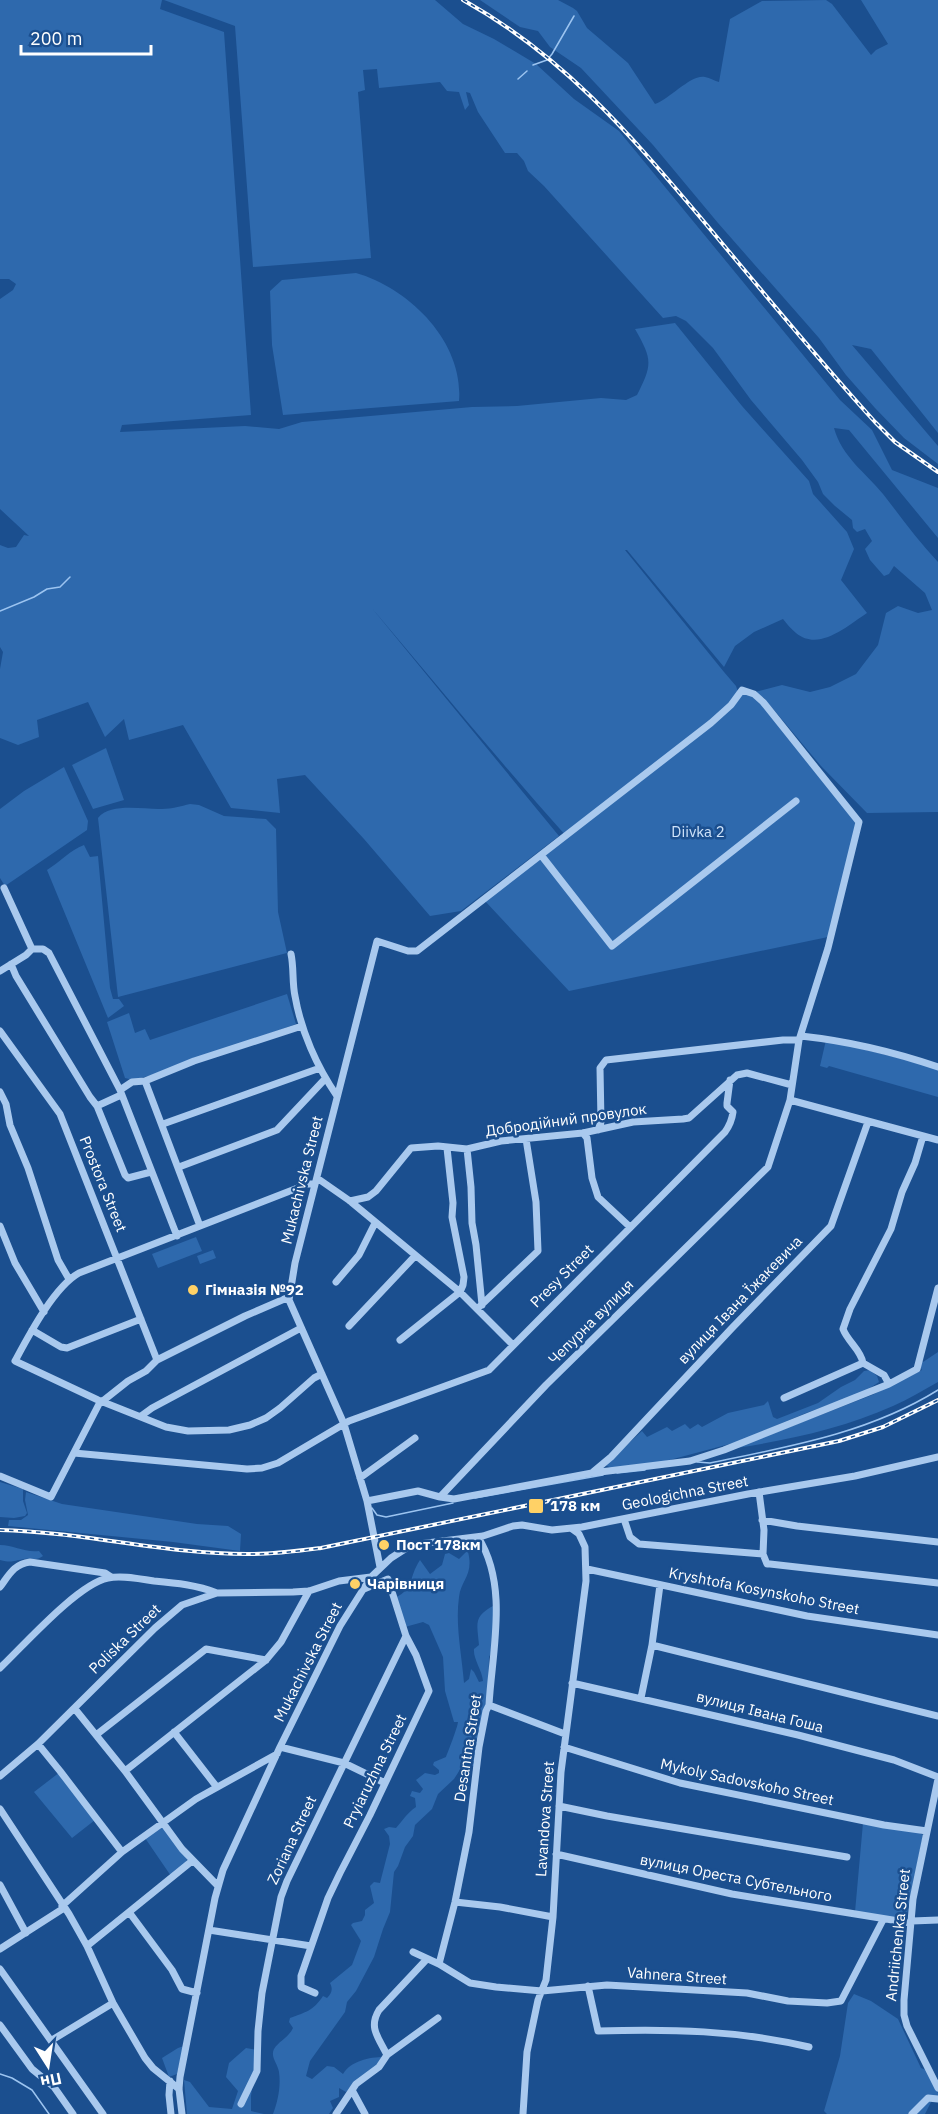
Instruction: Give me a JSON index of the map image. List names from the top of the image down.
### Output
{
  "streets": {
    "street": [
      "Добродійний провулок",
      "Mukachivska Street",
      "Prostora Street",
      "Presy Street",
      "вулиця Івана Їжакевича",
      "Чепурна вулиця",
      "Geologichna Street",
      "Kryshtofa Kosynskoho Street",
      "Poliska Street",
      "вулиця Івана Гоша",
      "Desantna Street",
      "Pryiaruzhna Street",
      "Mykoly Sadovskoho Street",
      "Lavandova Street",
      "Zoriana Street",
      "вулиця Ореста Субтельного",
      "Andriichenka Street",
      "Vahnera Street"
    ]
  },
  "crossings": [
    ["Добродійний провулок", "Presy Street"],
    ["Mukachivska Street", "Чепурна вулиця"],
    ["Mukachivska Street", "Geologichna Street"],
    ["Mukachivska Street", "Poliska Street"],
    ["Mukachivska Street", "Pryiaruzhna Street"],
    ["Geologichna Street", "Desantna Street"],
    ["Geologichna Street", "Lavandova Street"],
    ["Kryshtofa Kosynskoho Street", "Lavandova Street"],
    ["вулиця Івана Гоша", "Lavandova Street"],
    ["вулиця Івана Гоша", "Andriichenka Street"],
    ["Desantna Street", "Vahnera Street"],
    ["Pryiaruzhna Street", "Zoriana Street"],
    ["Mykoly Sadovskoho Street", "Lavandova Street"],
    ["Mykoly Sadovskoho Street", "Andriichenka Street"],
    ["Lavandova Street", "вулиця Ореста Субтельного"],
    ["Lavandova Street", "Vahnera Street"],
    ["вулиця Ореста Субтельного", "Andriichenka Street"],
    ["вулиця Ореста Субтельного", "Vahnera Street"]
  ],
  "parks": ["Diivka 2"],
  "places": {
    "other": ["Гімназія №92", "Пост 178км", "Чарівниця"],
    "transit": ["178 км"]
  },
  "scale_bar": "200 m",
  "north": "bottom"
}
